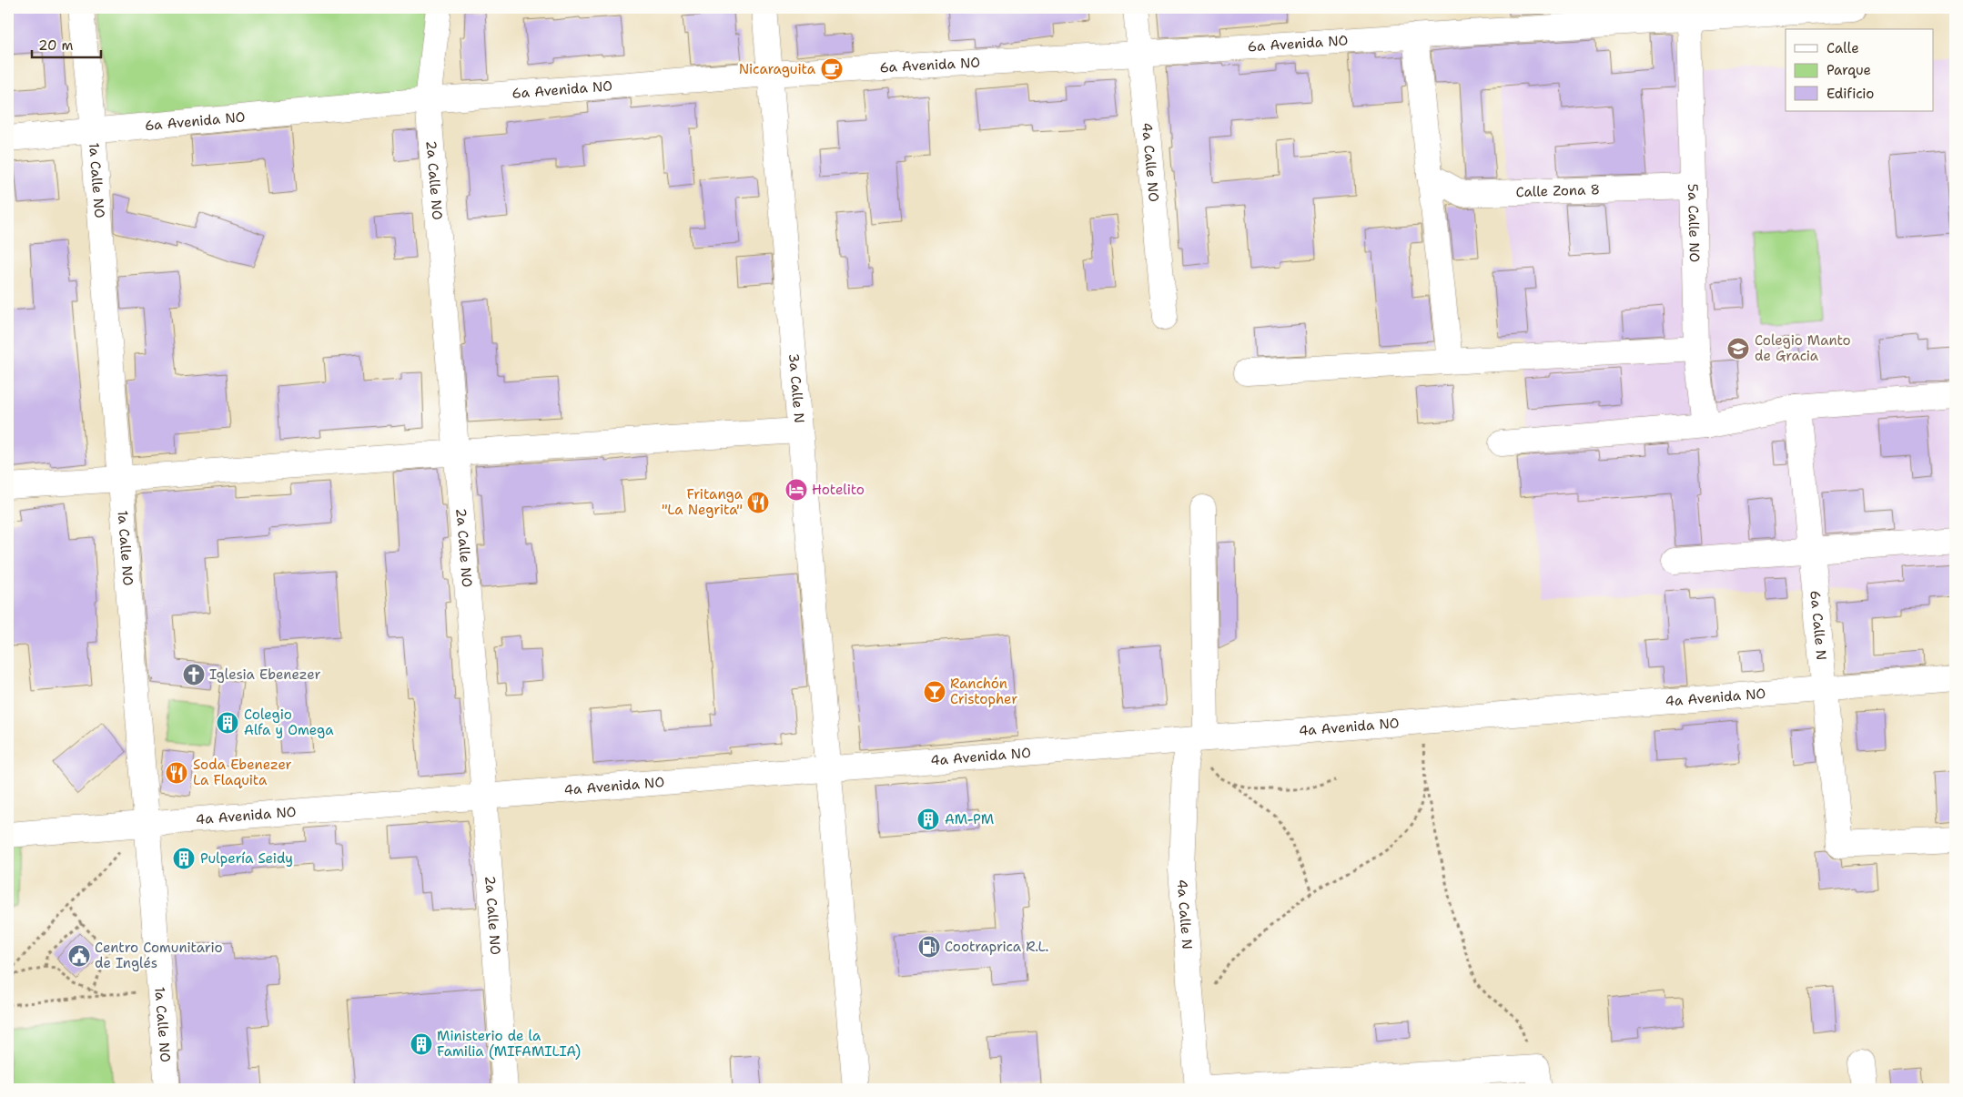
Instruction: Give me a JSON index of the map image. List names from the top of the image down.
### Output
{
  "streets": {
    "main road": [
      "6a Avenida NO",
      "4a Calle NO",
      "1a Calle NO",
      "2a Calle NO",
      "Calle Zona 8",
      "5a Calle NO",
      "3a Calle N",
      "6a Calle N",
      "4a Avenida NO",
      "4a Calle N"
    ]
  },
  "crossings": [
    ["6a Avenida NO", "4a Calle NO"],
    ["6a Avenida NO", "1a Calle NO"],
    ["6a Avenida NO", "2a Calle NO"],
    ["6a Avenida NO", "5a Calle NO"],
    ["6a Avenida NO", "3a Calle N"],
    ["1a Calle NO", "4a Avenida NO"],
    ["2a Calle NO", "4a Avenida NO"],
    ["Calle Zona 8", "5a Calle NO"],
    ["3a Calle N", "4a Avenida NO"],
    ["6a Calle N", "4a Avenida NO"],
    ["4a Avenida NO", "4a Calle N"]
  ],
  "places": {
    "cafe": ["Nicaraguita"],
    "school or university": ["Colegio Manto de Gracia"],
    "hotel": ["Hotelito"],
    "restaurant": ["Fritanga \"La Negrita\"", "Soda Ebenezer La Flaquita"],
    "church": ["Iglesia Ebenezer"],
    "bar": ["Ranchón Cristopher"],
    "building": [
      "Colegio Alfa y Omega",
      "AM-PM",
      "Pulpería Seidy",
      "Ministerio de la Familia (MIFAMILIA)"
    ],
    "fuel station": ["Cootraprica R.L."],
    "public building": ["Centro Comunitario de Inglés"]
  },
  "legend": ["Calle", "Parque", "Edificio"],
  "scale_bar": "20 m"
}
